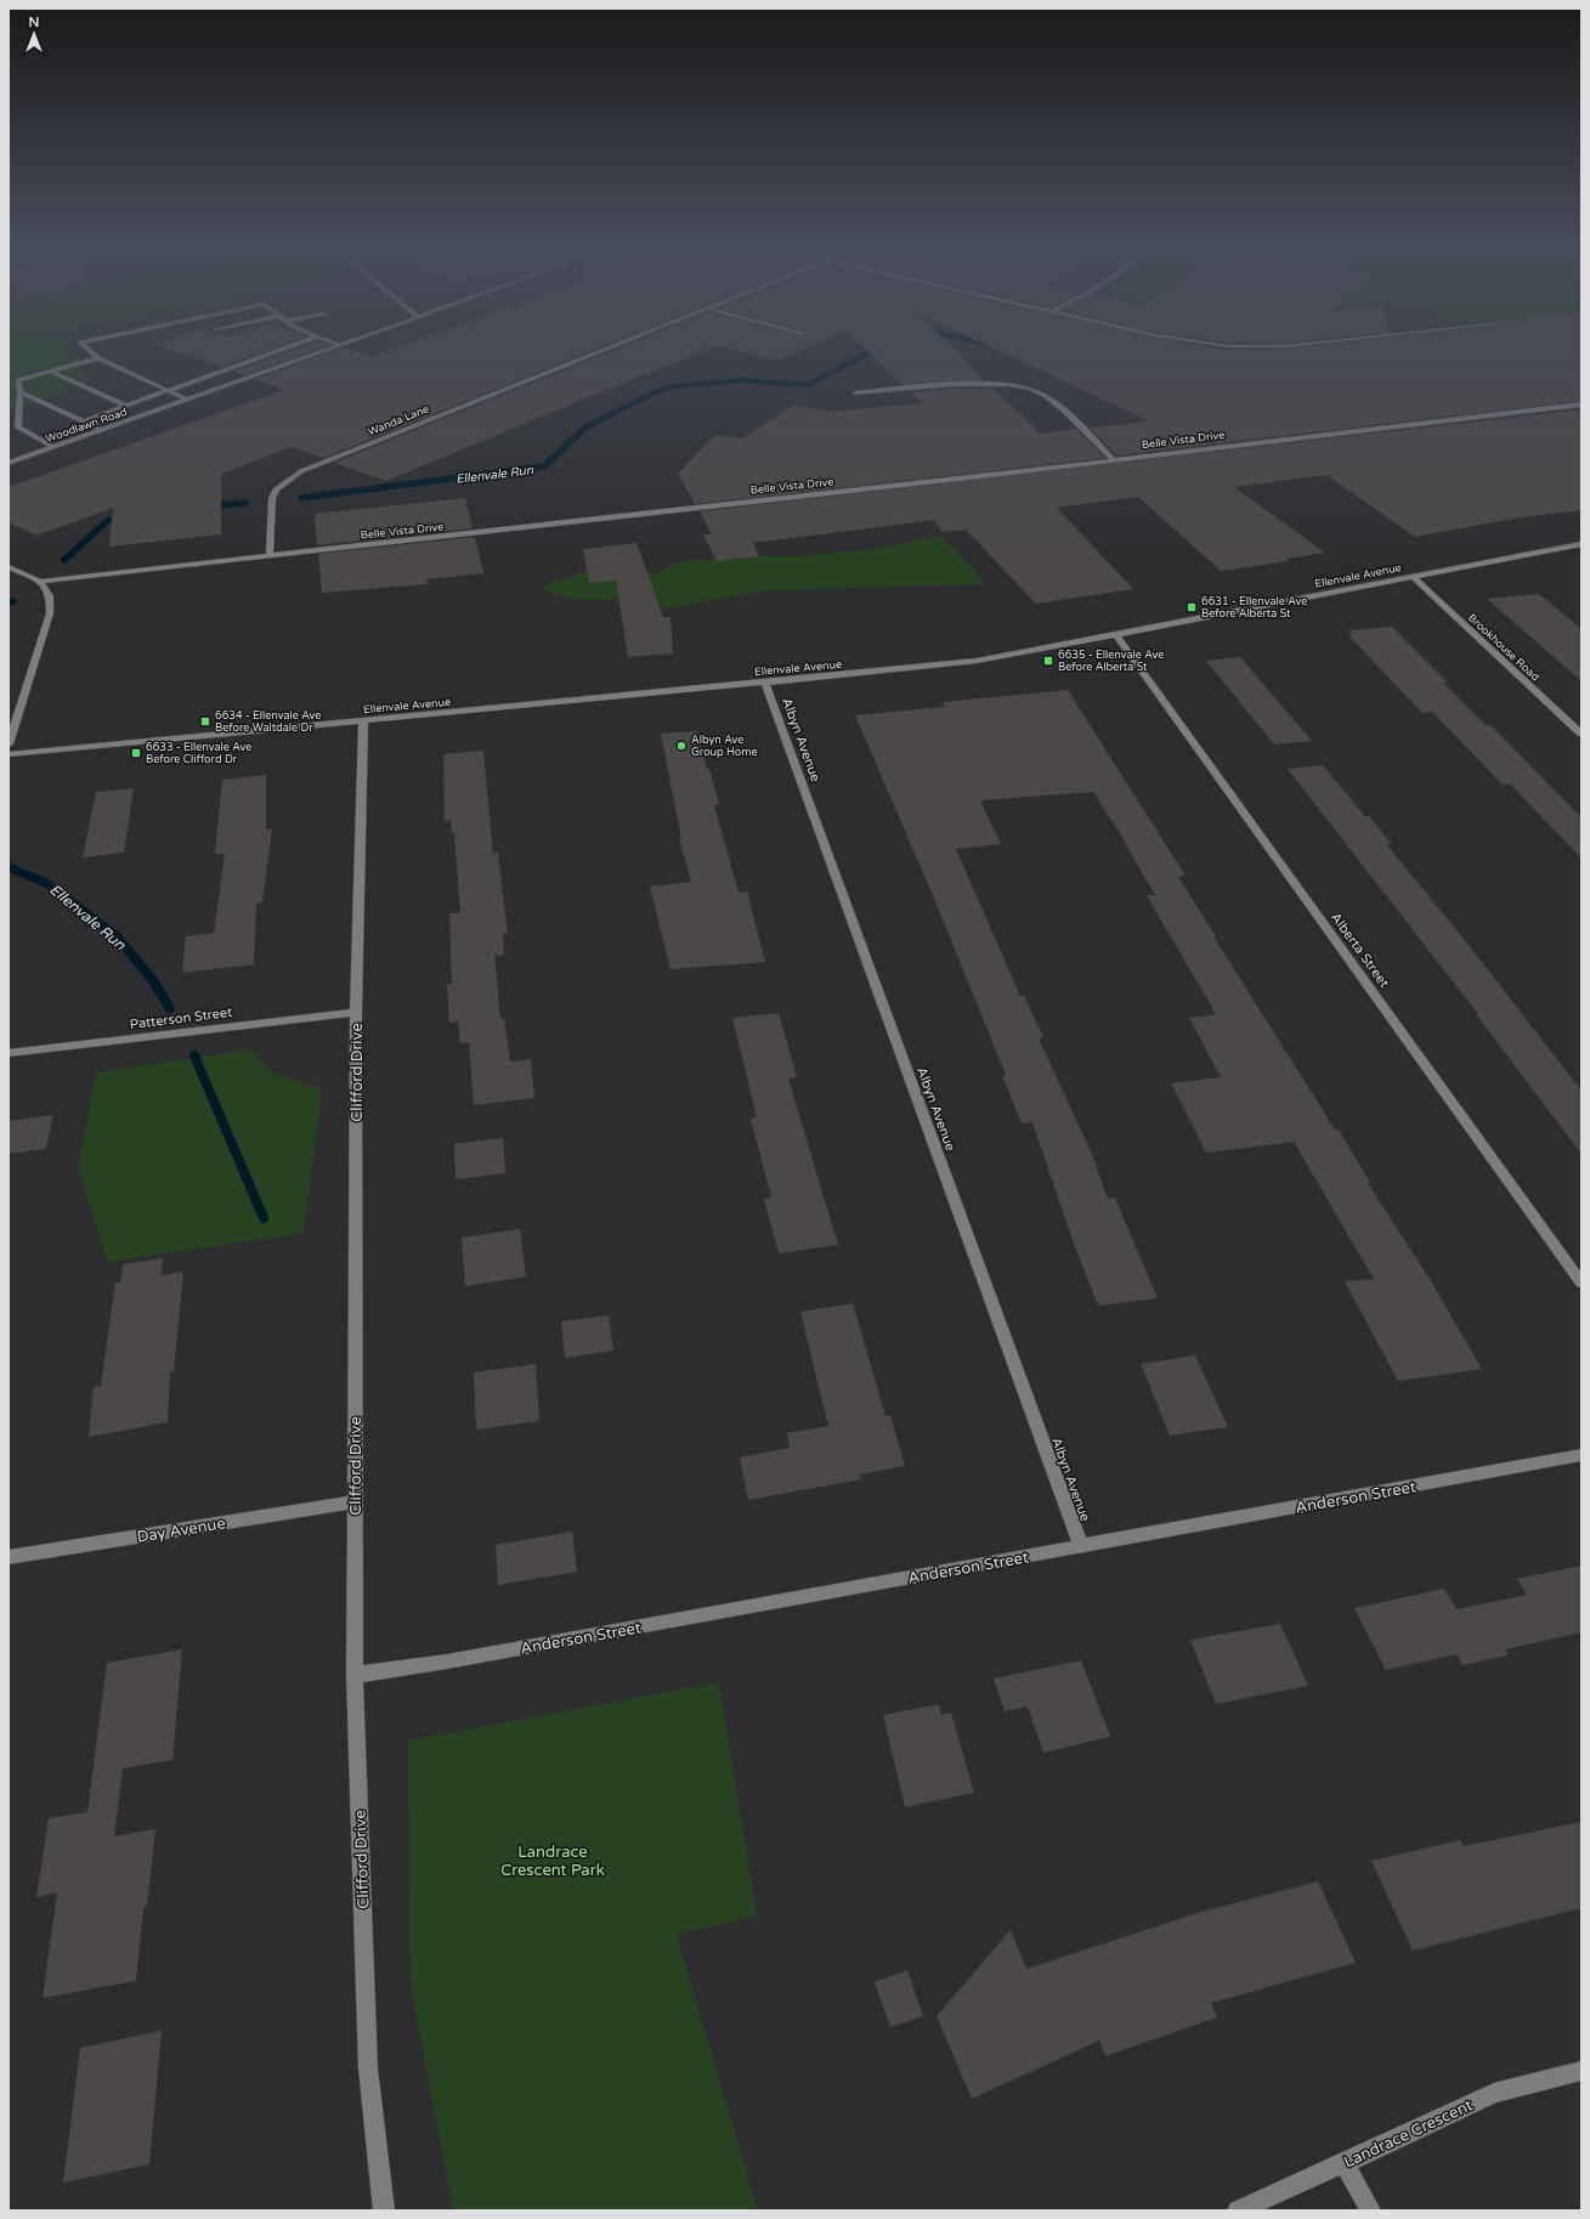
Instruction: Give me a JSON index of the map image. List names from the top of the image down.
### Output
{
  "streets": {
    "street": [
      "Wanda Lane",
      "Woodlawn Road",
      "Belle Vista Drive",
      "Ellenvale Avenue",
      "Brookhouse Road",
      "Albyn Avenue",
      "Alberta Street",
      "Patterson Street",
      "Clifford Drive",
      "Anderson Street",
      "Day Avenue",
      "Landrace Crescent"
    ]
  },
  "crossings": [
    ["Wanda Lane", "Belle Vista Drive"],
    ["Ellenvale Avenue", "Brookhouse Road"],
    ["Ellenvale Avenue", "Albyn Avenue"],
    ["Ellenvale Avenue", "Alberta Street"],
    ["Ellenvale Avenue", "Clifford Drive"],
    ["Albyn Avenue", "Anderson Street"],
    ["Patterson Street", "Clifford Drive"],
    ["Clifford Drive", "Anderson Street"],
    ["Clifford Drive", "Day Avenue"]
  ],
  "water": ["Ellenvale Run"],
  "parks": ["Landrace Crescent Park"],
  "places": {
    "transit": [
      "6631 - Ellenvale Ave Before Alberta St",
      "6635 - Ellenvale Ave Before Alberta St",
      "6634 - Ellenvale Ave Before Waltdale Dr",
      "6633 - Ellenvale Ave Before Clifford Dr"
    ],
    "other": ["Albyn Ave Group Home"]
  },
  "north": "top"
}
